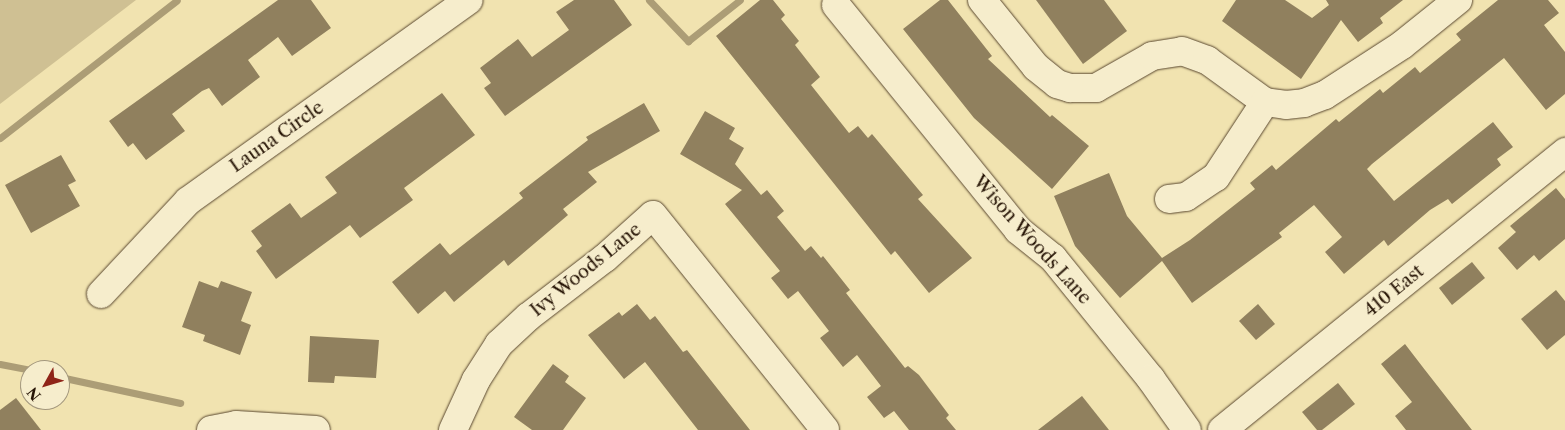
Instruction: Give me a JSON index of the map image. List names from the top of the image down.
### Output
{
  "streets": {
    "street": [
      "Launa Circle",
      "Wison Woods Lane",
      "Ivy Woods Lane",
      "410 East"
    ]
  },
  "north": "bottom left"
}
